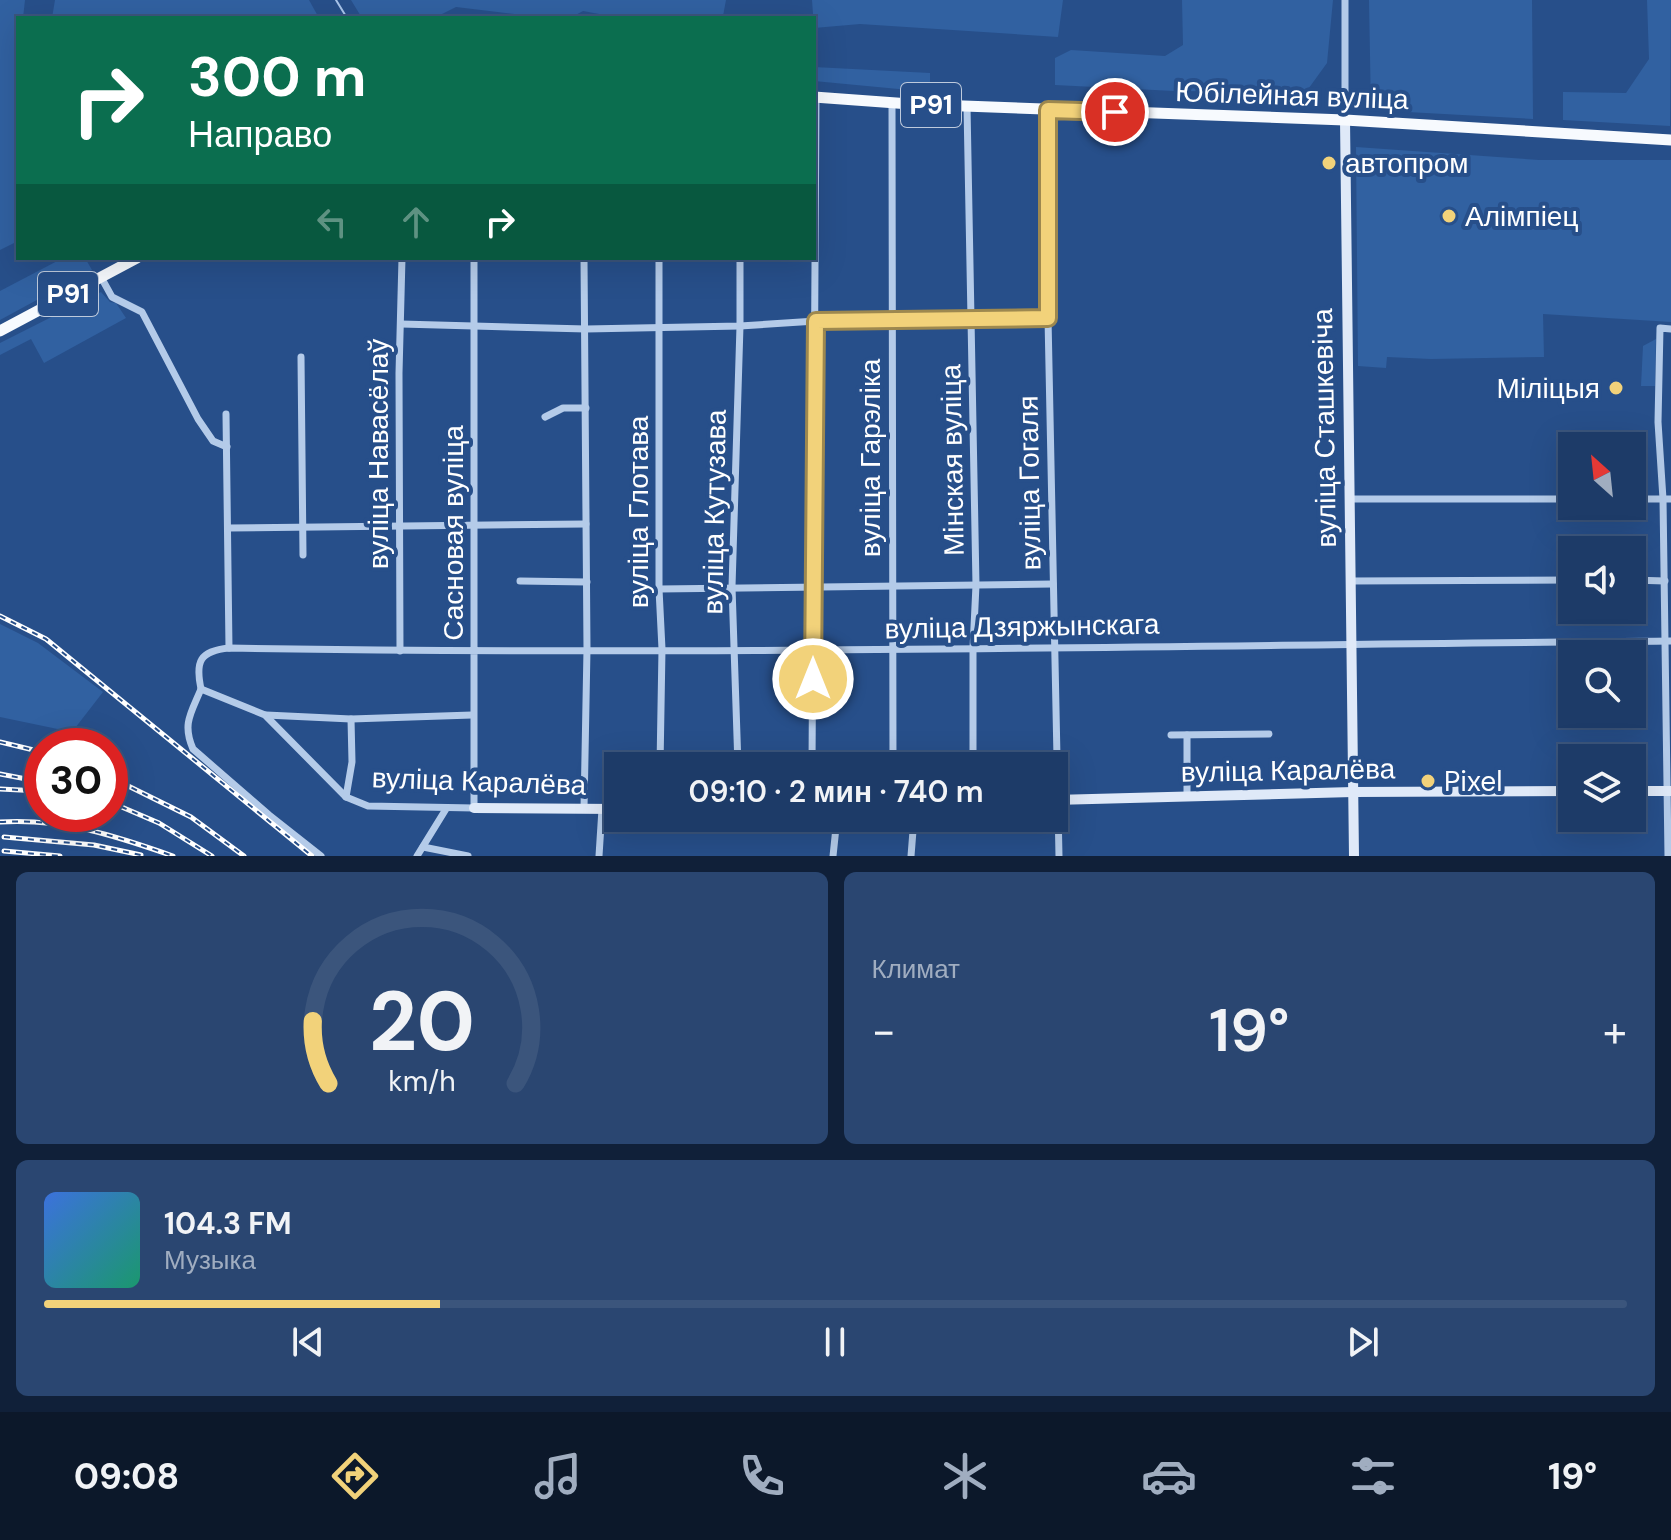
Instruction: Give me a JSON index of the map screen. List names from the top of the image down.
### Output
{
  "streets": {
    "main road": [
      "Юбілейная вуліца",
      "Р91",
      "вуліца Сташкевіча",
      "вуліца Каралёва"
    ],
    "street": [
      "вуліца Навасёлаў",
      "вуліца Гарэліка",
      "Мінская вуліца",
      "вуліца Гогаля",
      "вуліца Глотава",
      "вуліца Кутузава",
      "Сасновая вуліца",
      "вуліца Дзяржынскага"
    ]
  },
  "crossings": [
    ["Юбілейная вуліца", "вуліца Сташкевіча"],
    ["Юбілейная вуліца", "вуліца Гарэліка"],
    ["Юбілейная вуліца", "Мінская вуліца"],
    ["Юбілейная вуліца", "вуліца Гогаля"],
    ["вуліца Сташкевіча", "вуліца Дзяржынскага"],
    ["вуліца Сташкевіча", "вуліца Каралёва"],
    ["вуліца Навасёлаў", "вуліца Дзяржынскага"],
    ["вуліца Гарэліка", "вуліца Дзяржынскага"],
    ["Мінская вуліца", "вуліца Дзяржынскага"],
    ["вуліца Гогаля", "вуліца Дзяржынскага"],
    ["вуліца Глотава", "вуліца Дзяржынскага"],
    ["вуліца Кутузава", "вуліца Дзяржынскага"],
    ["Сасновая вуліца", "вуліца Дзяржынскага"],
    ["Сасновая вуліца", "вуліца Каралёва"]
  ],
  "places": [
    "автопром",
    "Алімпіец",
    "Міліцыя",
    "Pixel"
  ],
  "north": "top left",
  "page": {
    "turn": ["300 m", "Направо"],
    "limit": "30",
    "trip": "09:10 · 2 мин · 740 m",
    "tile": "Климат",
    "heat": ["−", "19°", "+"],
    "song": ["104.3 FM", "Музыка"],
    "tabs": ["09:08", "19°"],
    "gauge": ["20", "km/h"]
  }
}
